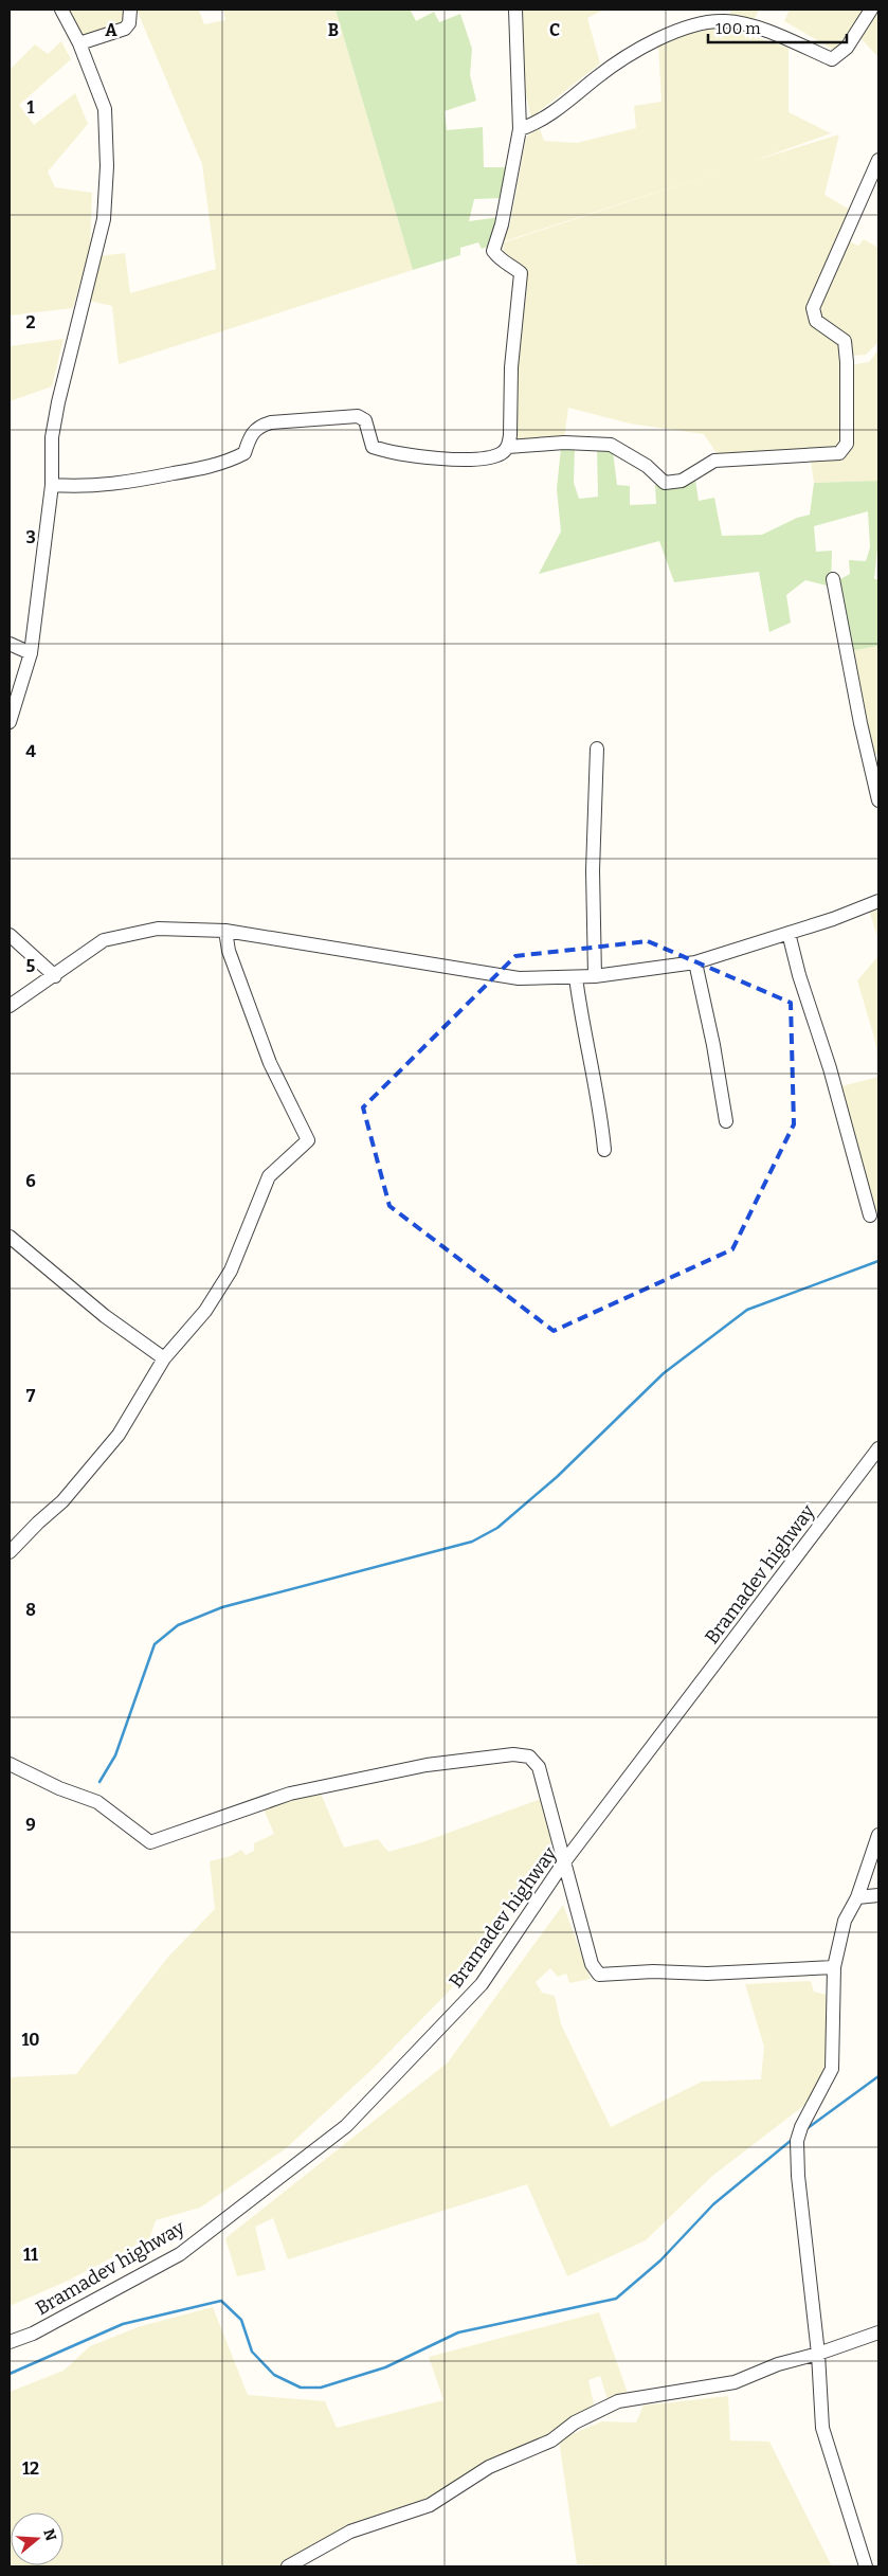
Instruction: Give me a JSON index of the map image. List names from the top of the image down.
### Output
{
  "streets": {
    "street": ["Bramadev highway"]
  },
  "scale_bar": "100 m",
  "north": "right",
  "grid": {
    "columns": ["A", "B", "C"],
    "rows": [
      "1",
      "2",
      "3",
      "4",
      "5",
      "6",
      "7",
      "8",
      "9",
      "10",
      "11",
      "12"
    ]
  }
}
